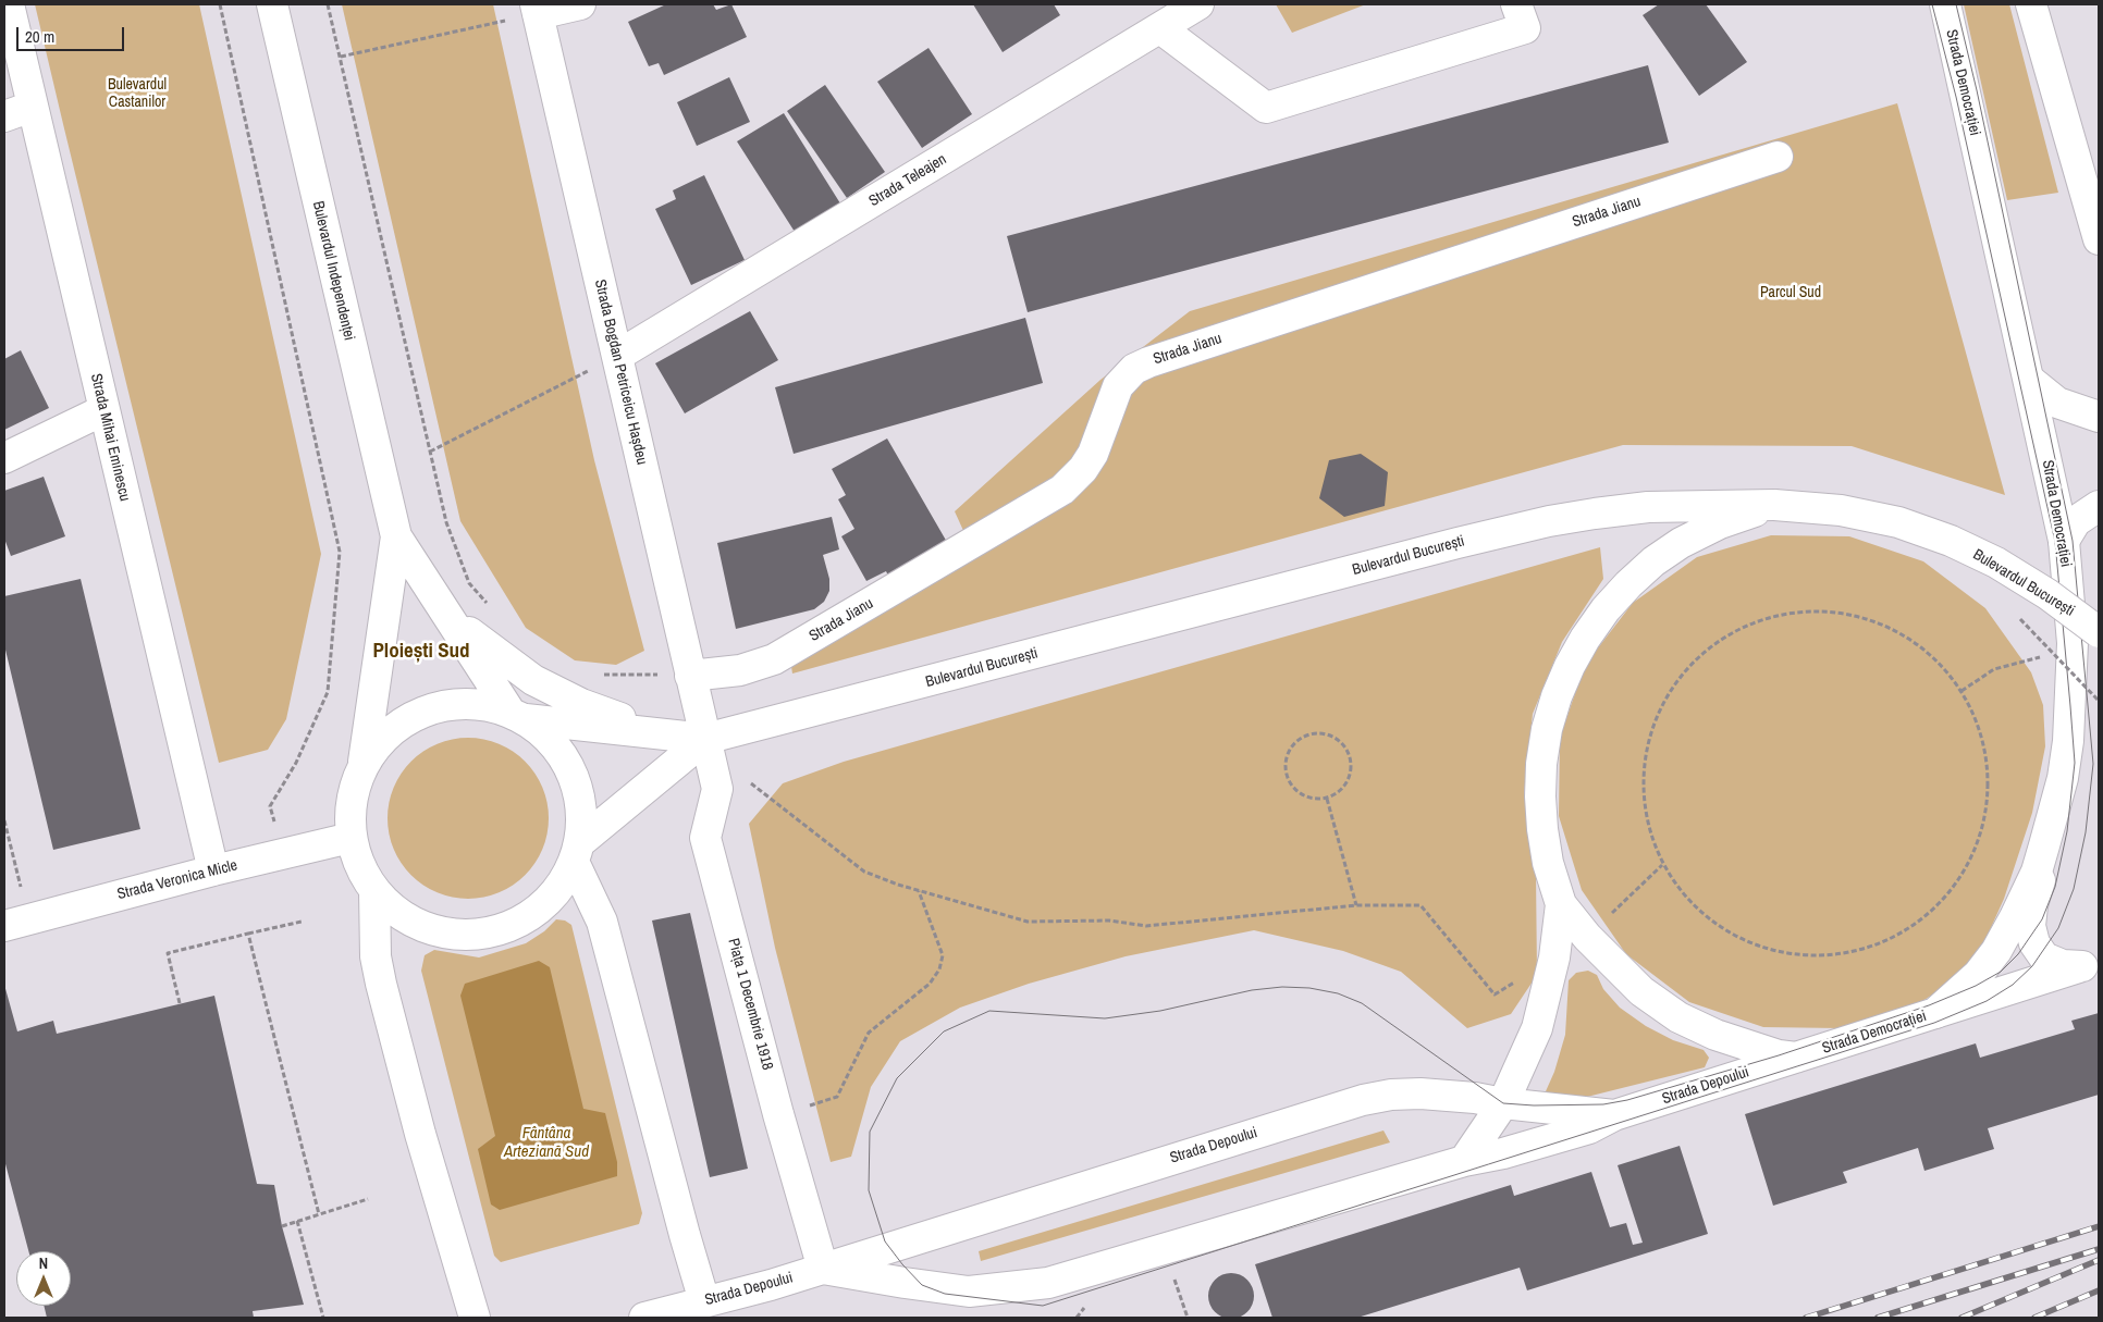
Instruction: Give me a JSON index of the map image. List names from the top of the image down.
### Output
{
  "streets": {
    "main road": [
      "Strada Democrației",
      "Strada Teleajen",
      "Strada Jianu",
      "Bulevardul Independenței",
      "Strada Bogdan Petriceicu Hașdeu",
      "Strada Mihai Eminescu",
      "Bulevardul București",
      "Strada Veronica Micle",
      "Piața 1 Decembrie 1918",
      "Strada Depoului"
    ]
  },
  "crossings": [
    ["Strada Democrației", "Strada Depoului"],
    ["Strada Teleajen", "Strada Bogdan Petriceicu Hașdeu"],
    ["Strada Jianu", "Strada Bogdan Petriceicu Hașdeu"],
    ["Bulevardul Independenței", "Bulevardul București"],
    ["Bulevardul Independenței", "Strada Veronica Micle"],
    ["Strada Bogdan Petriceicu Hașdeu", "Bulevardul București"],
    ["Strada Bogdan Petriceicu Hașdeu", "Piața 1 Decembrie 1918"],
    ["Strada Mihai Eminescu", "Strada Veronica Micle"],
    ["Bulevardul București", "Piața 1 Decembrie 1918"],
    ["Piața 1 Decembrie 1918", "Strada Depoului"]
  ],
  "districts": ["Ploiești Sud"],
  "water": ["Fântâna Arteziană Sud"],
  "parks": ["Bulevardul Castanilor", "Parcul Sud"],
  "scale_bar": "20 m",
  "north": "top"
}
